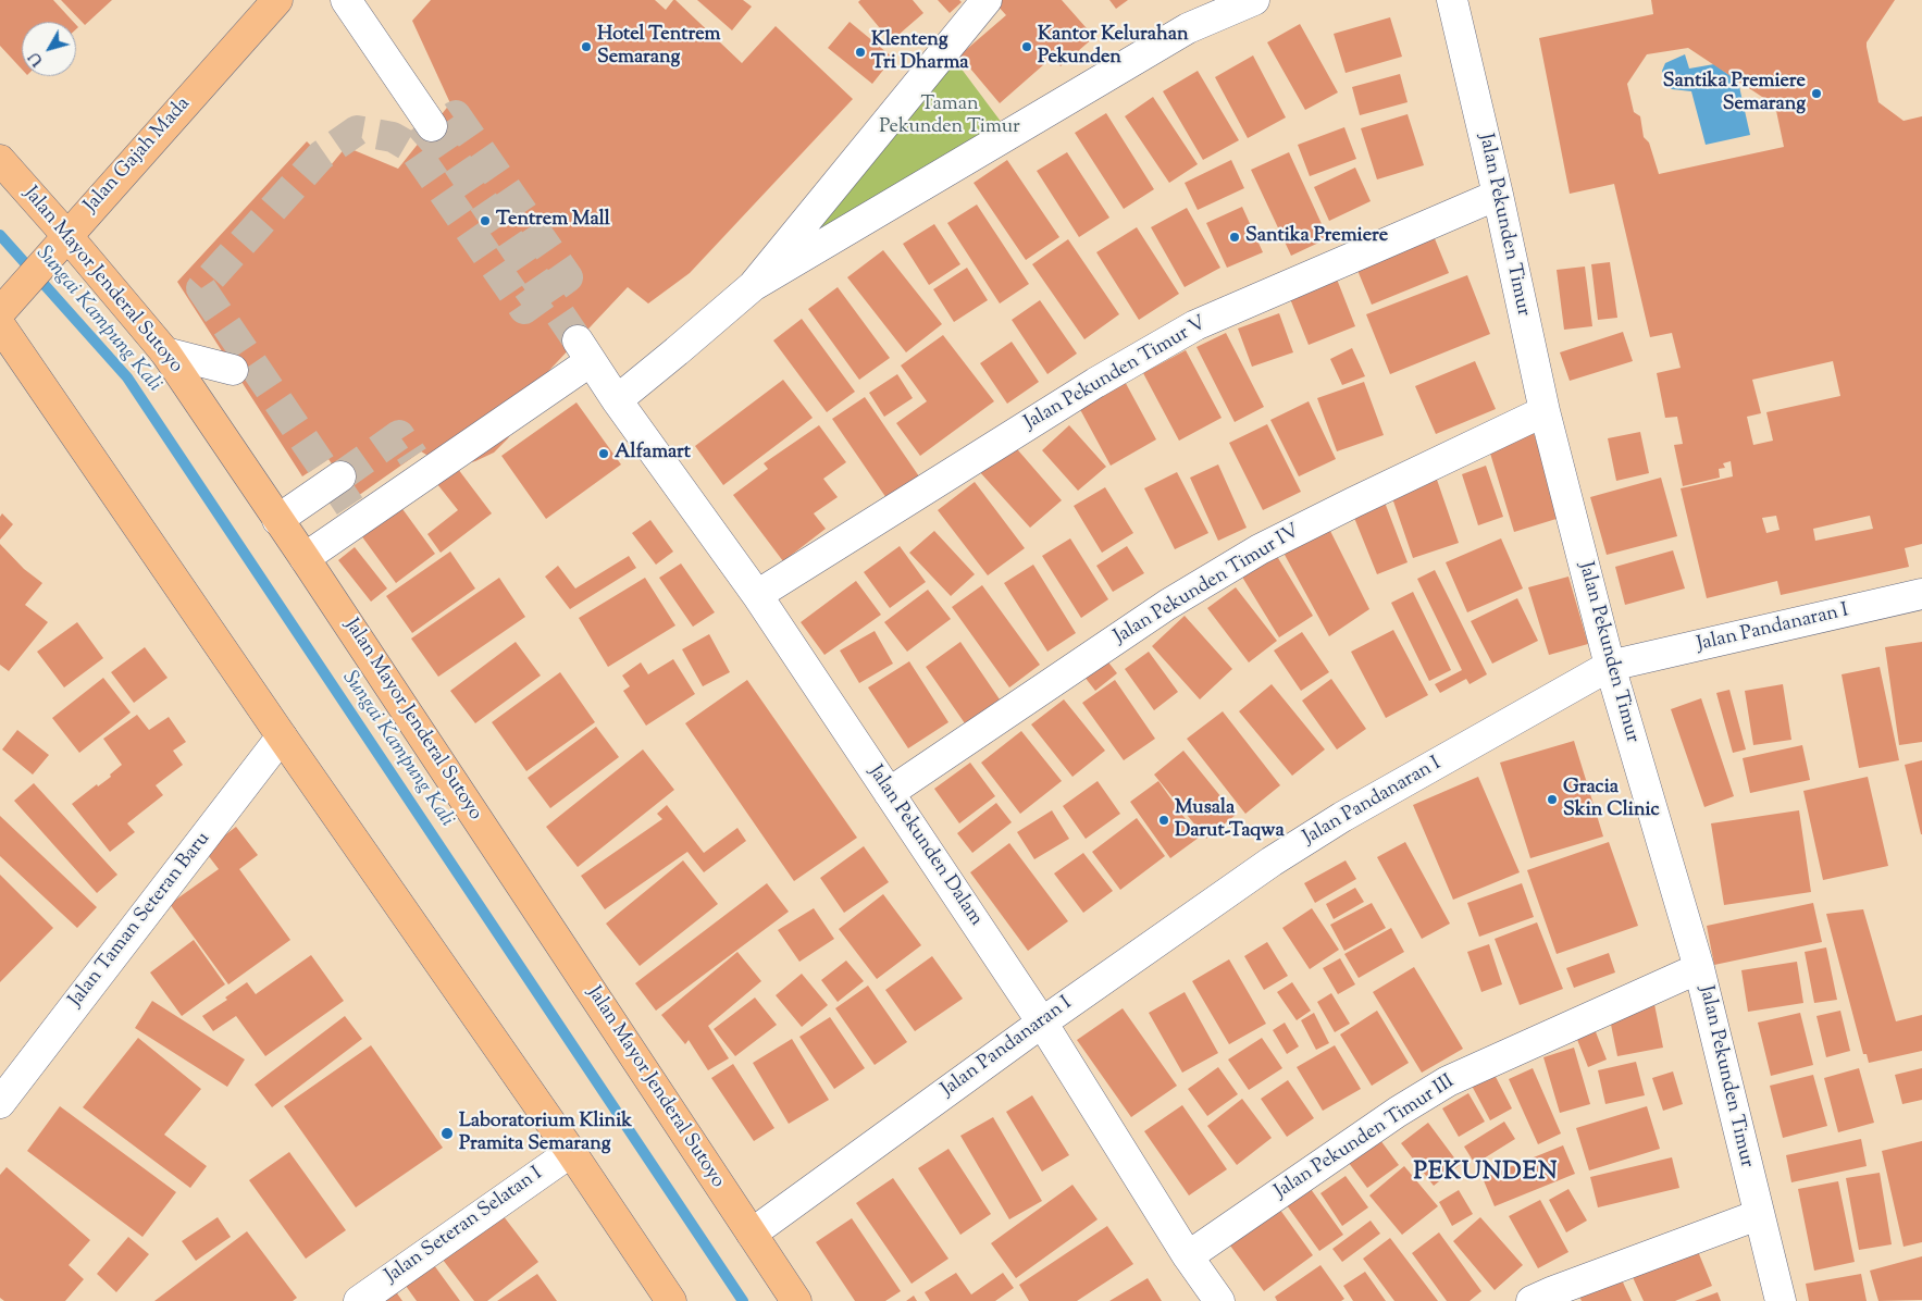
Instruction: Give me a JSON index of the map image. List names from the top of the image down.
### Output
{
  "streets": {
    "main road": ["Jalan Gajah Mada", "Jalan Mayor Jenderal Sutoyo"],
    "street": [
      "Jalan Pekunden Timur",
      "Jalan Pekunden Timur V",
      "Jalan Pekunden Timur IV",
      "Jalan Pandanaran I",
      "Jalan Pekunden Dalam",
      "Jalan Taman Seteran Baru",
      "Jalan Pekunden Timur III",
      "Jalan Seteran Selatan I"
    ]
  },
  "crossings": [
    ["Jalan Gajah Mada", "Jalan Mayor Jenderal Sutoyo"],
    ["Jalan Pekunden Timur", "Jalan Pekunden Timur V"],
    ["Jalan Pekunden Timur", "Jalan Pekunden Timur IV"],
    ["Jalan Pekunden Timur", "Jalan Pandanaran I"],
    ["Jalan Pekunden Timur", "Jalan Pekunden Timur III"],
    ["Jalan Mayor Jenderal Sutoyo", "Jalan Pandanaran I"],
    ["Jalan Mayor Jenderal Sutoyo", "Jalan Pekunden Dalam"],
    ["Jalan Pekunden Timur V", "Jalan Pekunden Dalam"],
    ["Jalan Pekunden Timur IV", "Jalan Pekunden Dalam"],
    ["Jalan Pandanaran I", "Jalan Pekunden Dalam"],
    ["Jalan Pekunden Dalam", "Jalan Pekunden Timur III"]
  ],
  "districts": ["PEKUNDEN"],
  "water": ["Sungai Kampung Kali"],
  "parks": ["Taman Pekunden Timur"],
  "places": [
    "Hotel Tentrem Semarang",
    "Kantor Kelurahan Pekunden",
    "Klenteng Tri Dharma",
    "Santika Premiere Semarang",
    "Tentrem Mall",
    "Santika Premiere",
    "Alfamart",
    "Gracia Skin Clinic",
    "Musala Darut-Taqwa",
    "Laboratorium Klinik Pramita Semarang"
  ],
  "north": "bottom left"
}
